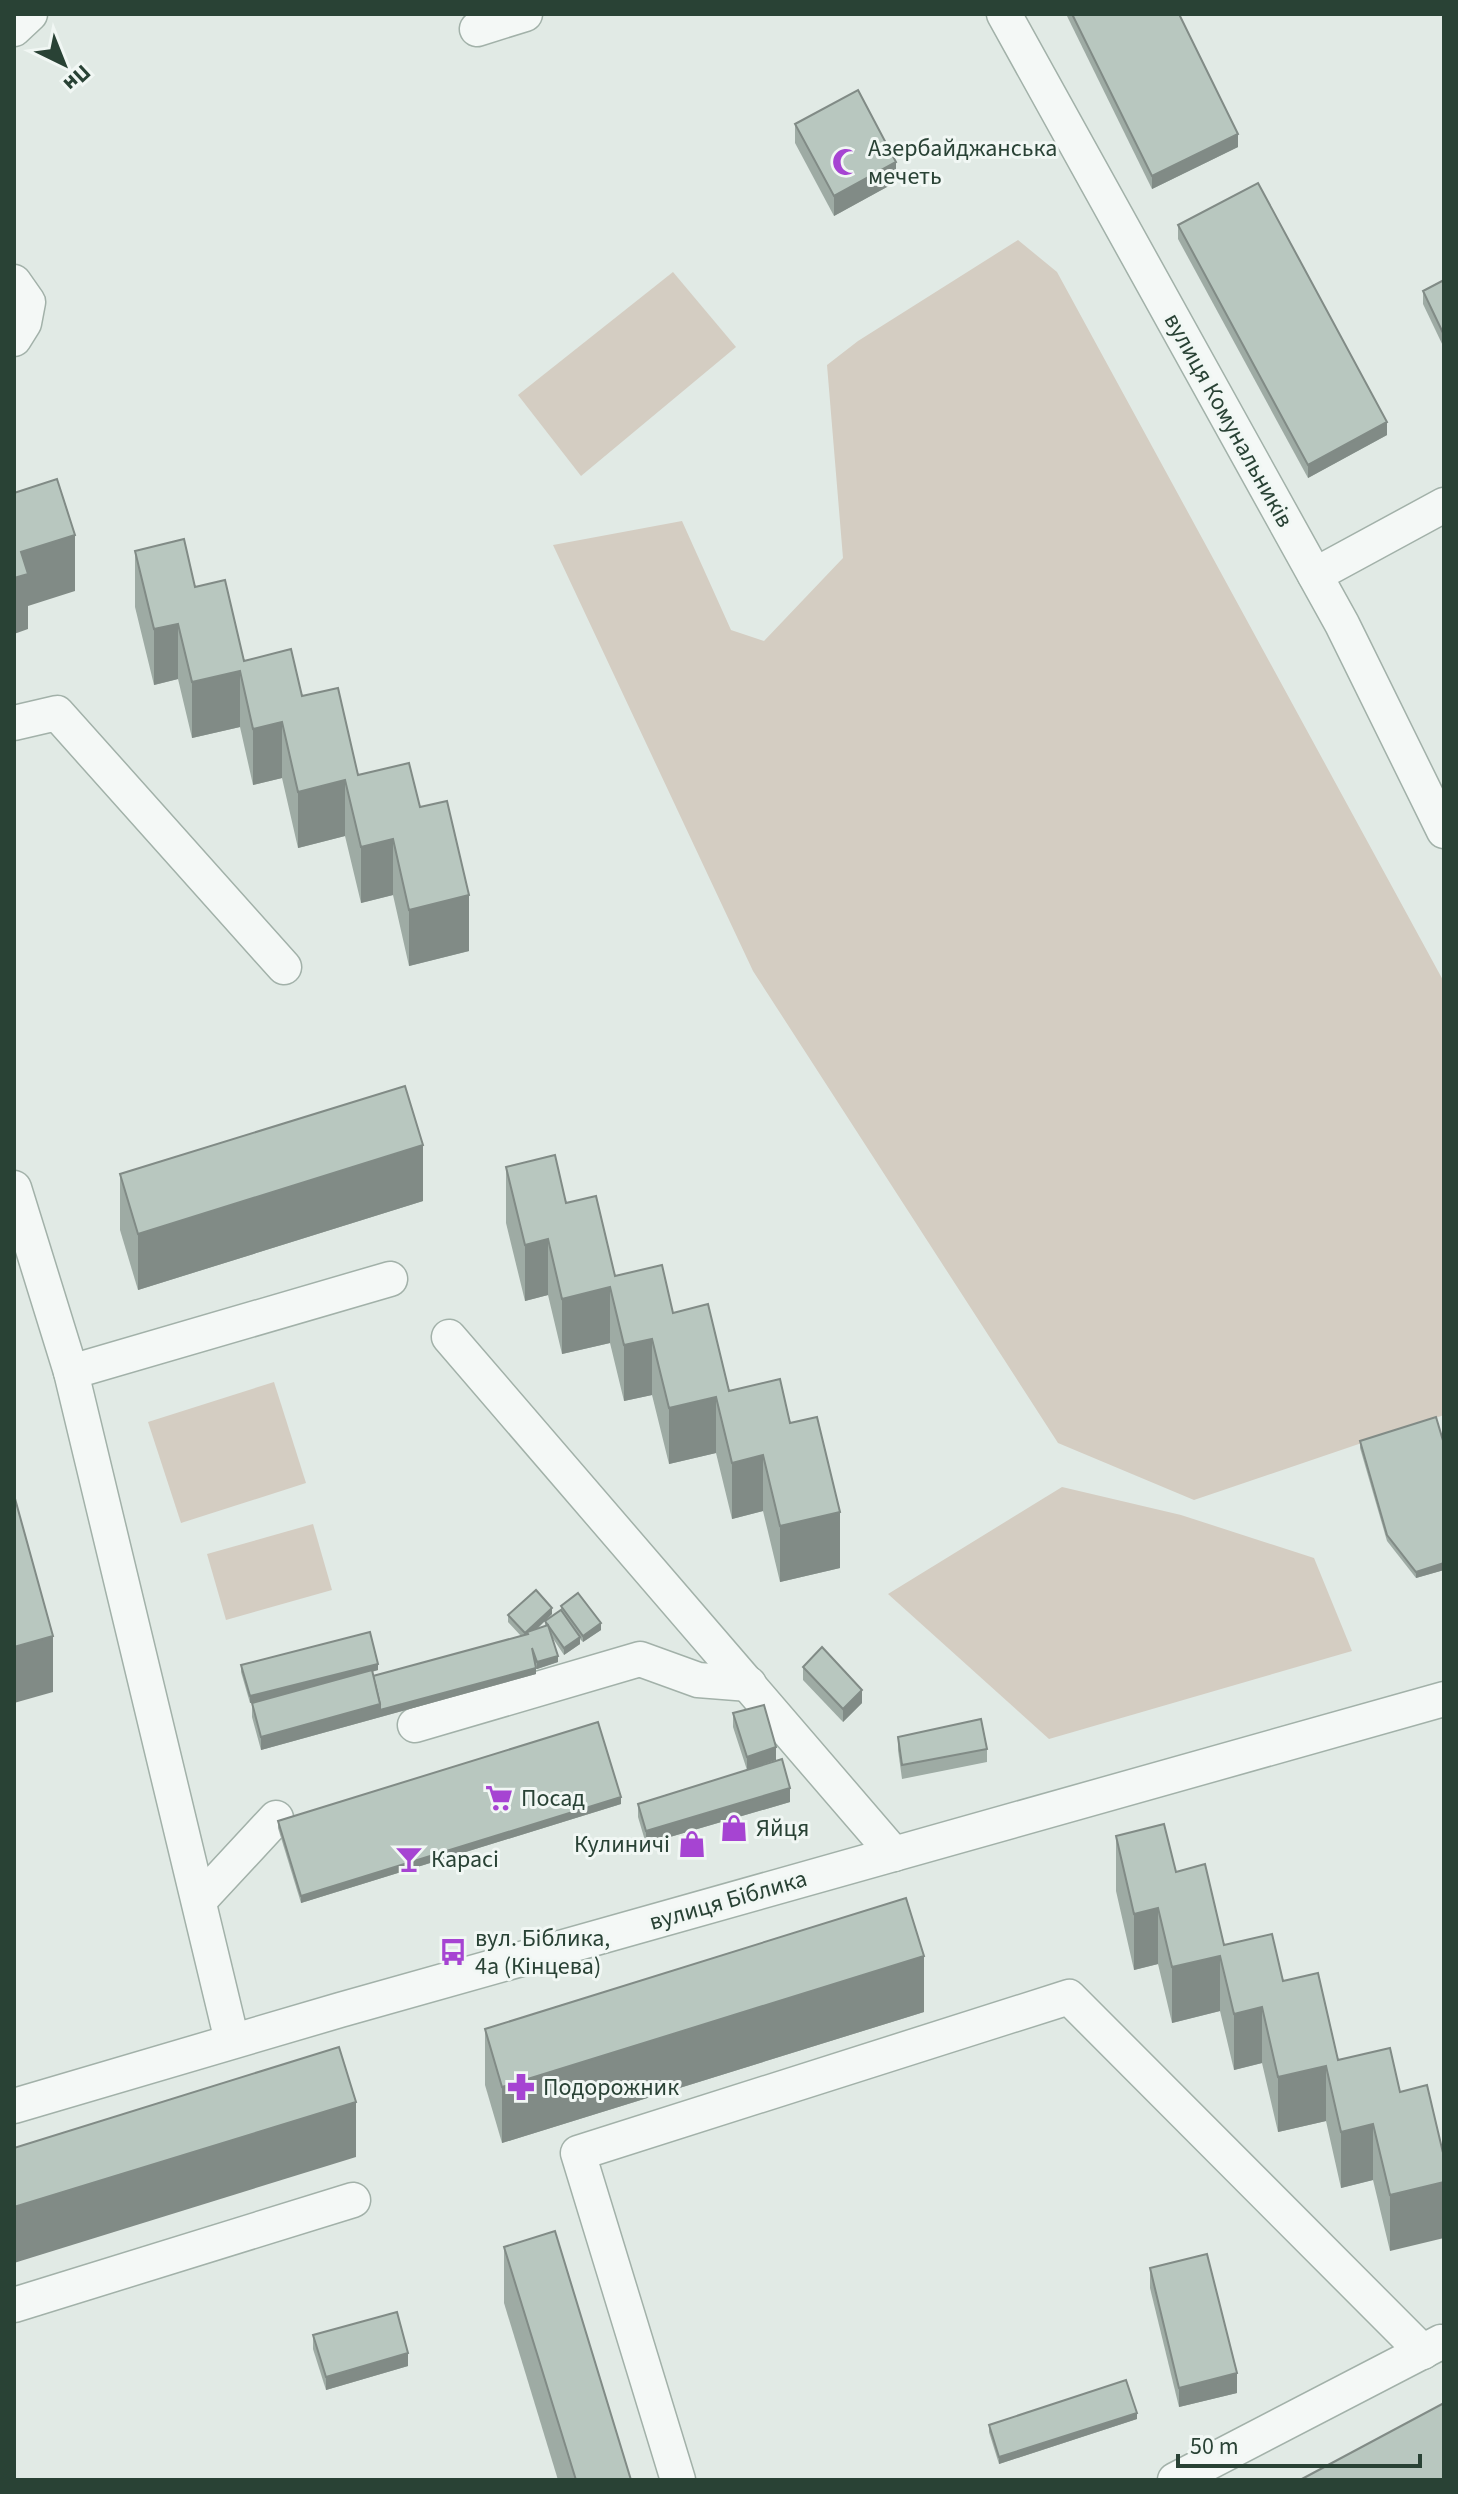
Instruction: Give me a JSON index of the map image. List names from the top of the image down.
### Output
{
  "streets": {
    "street": ["вулиця Комунальників", "вулиця Біблика"]
  },
  "places": {
    "mosque": ["Азербайджанська мечеть"],
    "supermarket": ["Посад"],
    "shop": ["Яйця", "Кулиничі"],
    "bar": ["Карасі"],
    "bus stop": ["вул. Біблика, 4а (Кінцева)"],
    "pharmacy": ["Подорожник"]
  },
  "scale_bar": "50 m",
  "north": "bottom right"
}
